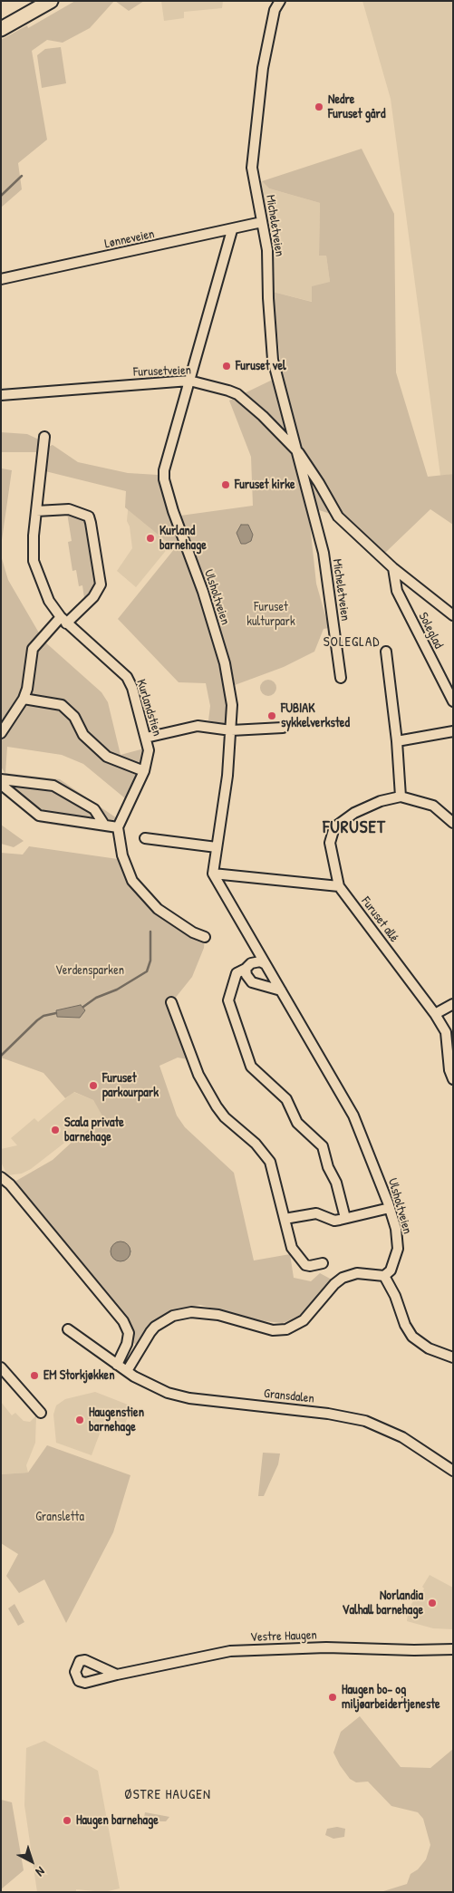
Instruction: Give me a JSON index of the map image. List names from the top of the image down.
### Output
{
  "streets": {
    "street": [
      "Micheletveien",
      "Lønneveien",
      "Furusetveien",
      "Ulsholtveien",
      "Soleglad",
      "Kurlandstien",
      "Furuset allé",
      "Gransdalen",
      "Vestre Haugen"
    ]
  },
  "crossings": [
    ["Micheletveien", "Lønneveien"],
    ["Micheletveien", "Furusetveien"],
    ["Micheletveien", "Soleglad"],
    ["Lønneveien", "Ulsholtveien"],
    ["Furusetveien", "Ulsholtveien"]
  ],
  "districts": ["SOLEGLAD", "FURUSET", "ØSTRE HAUGEN"],
  "parks": ["Furuset kulturpark", "Verdensparken", "Gransletta"],
  "places": [
    "Nedre Furuset gård",
    "Furuset vel",
    "Furuset kirke",
    "Kurland barnehage",
    "FUBIAK sykkelverksted",
    "Furuset parkourpark",
    "Scala private barnehage",
    "EM Storkjøkken",
    "Haugenstien barnehage",
    "Norlandia Valhall barnehage",
    "Haugen bo- og miljøarbeidertjeneste",
    "Haugen barnehage"
  ],
  "north": "bottom right"
}
